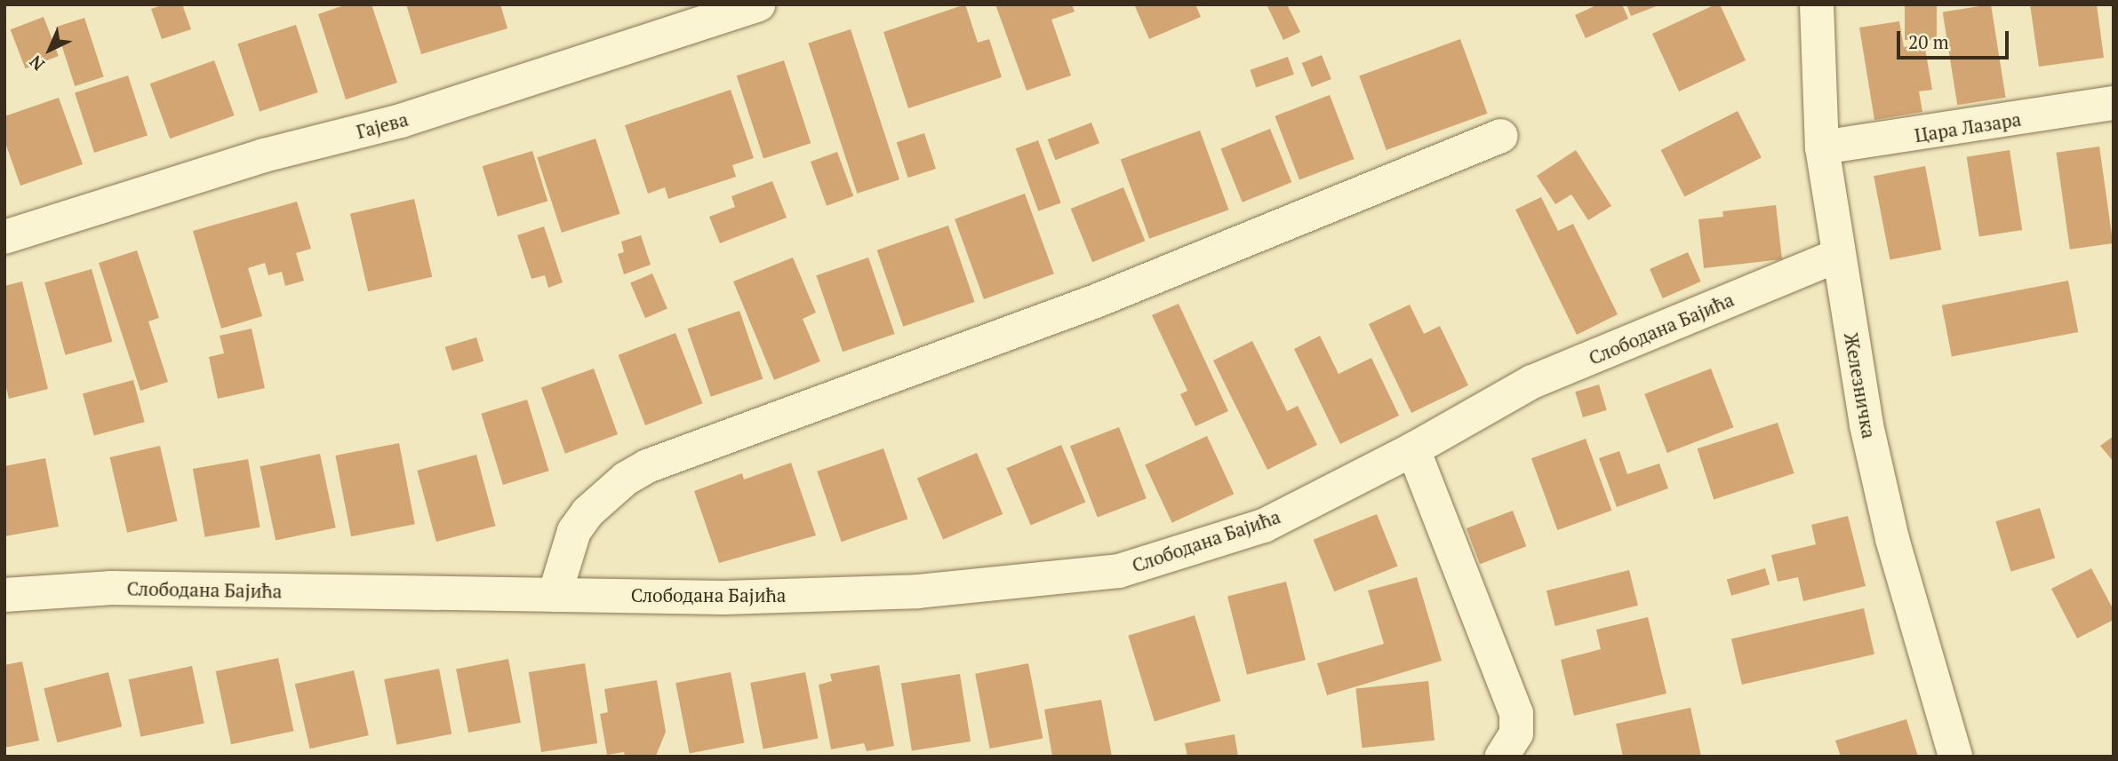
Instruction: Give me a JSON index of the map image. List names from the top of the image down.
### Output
{
  "streets": {
    "street": [
      "Гајева",
      "Цара Лазара",
      "Слободана Бајића",
      "Железничка"
    ]
  },
  "crossings": [
    ["Цара Лазара", "Железничка"],
    ["Слободана Бајића", "Железничка"]
  ],
  "scale_bar": "20 m",
  "north": "bottom left"
}
